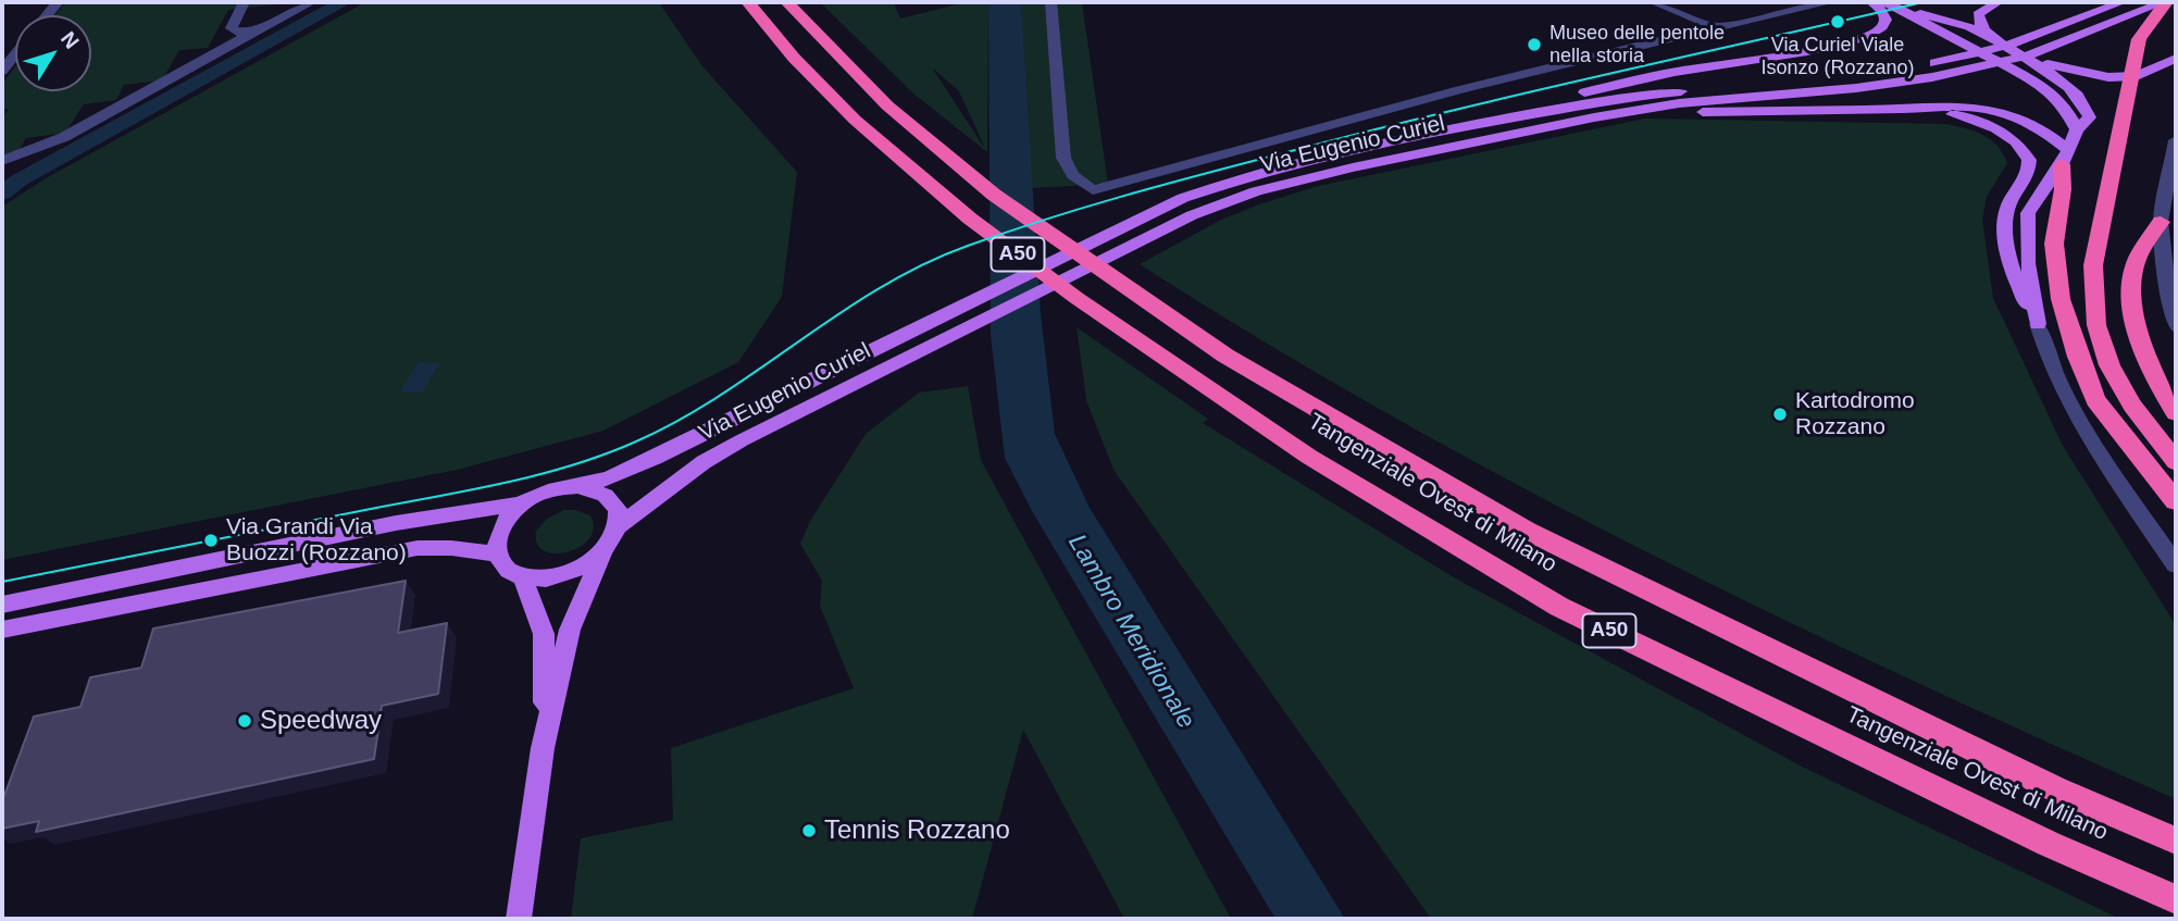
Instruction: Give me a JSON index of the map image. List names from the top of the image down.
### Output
{
  "streets": {
    "highway": ["A50", "Tangenziale Ovest di Milano"],
    "main road": ["Via Eugenio Curiel"]
  },
  "water": ["Lambro Meridionale"],
  "places": [
    "Via Curiel Viale Isonzo (Rozzano)",
    "Museo delle pentole nella storia",
    "Kartodromo Rozzano",
    "Via Grandi Via Buozzi (Rozzano)",
    "Speedway",
    "Tennis Rozzano"
  ],
  "north": "top right"
}
